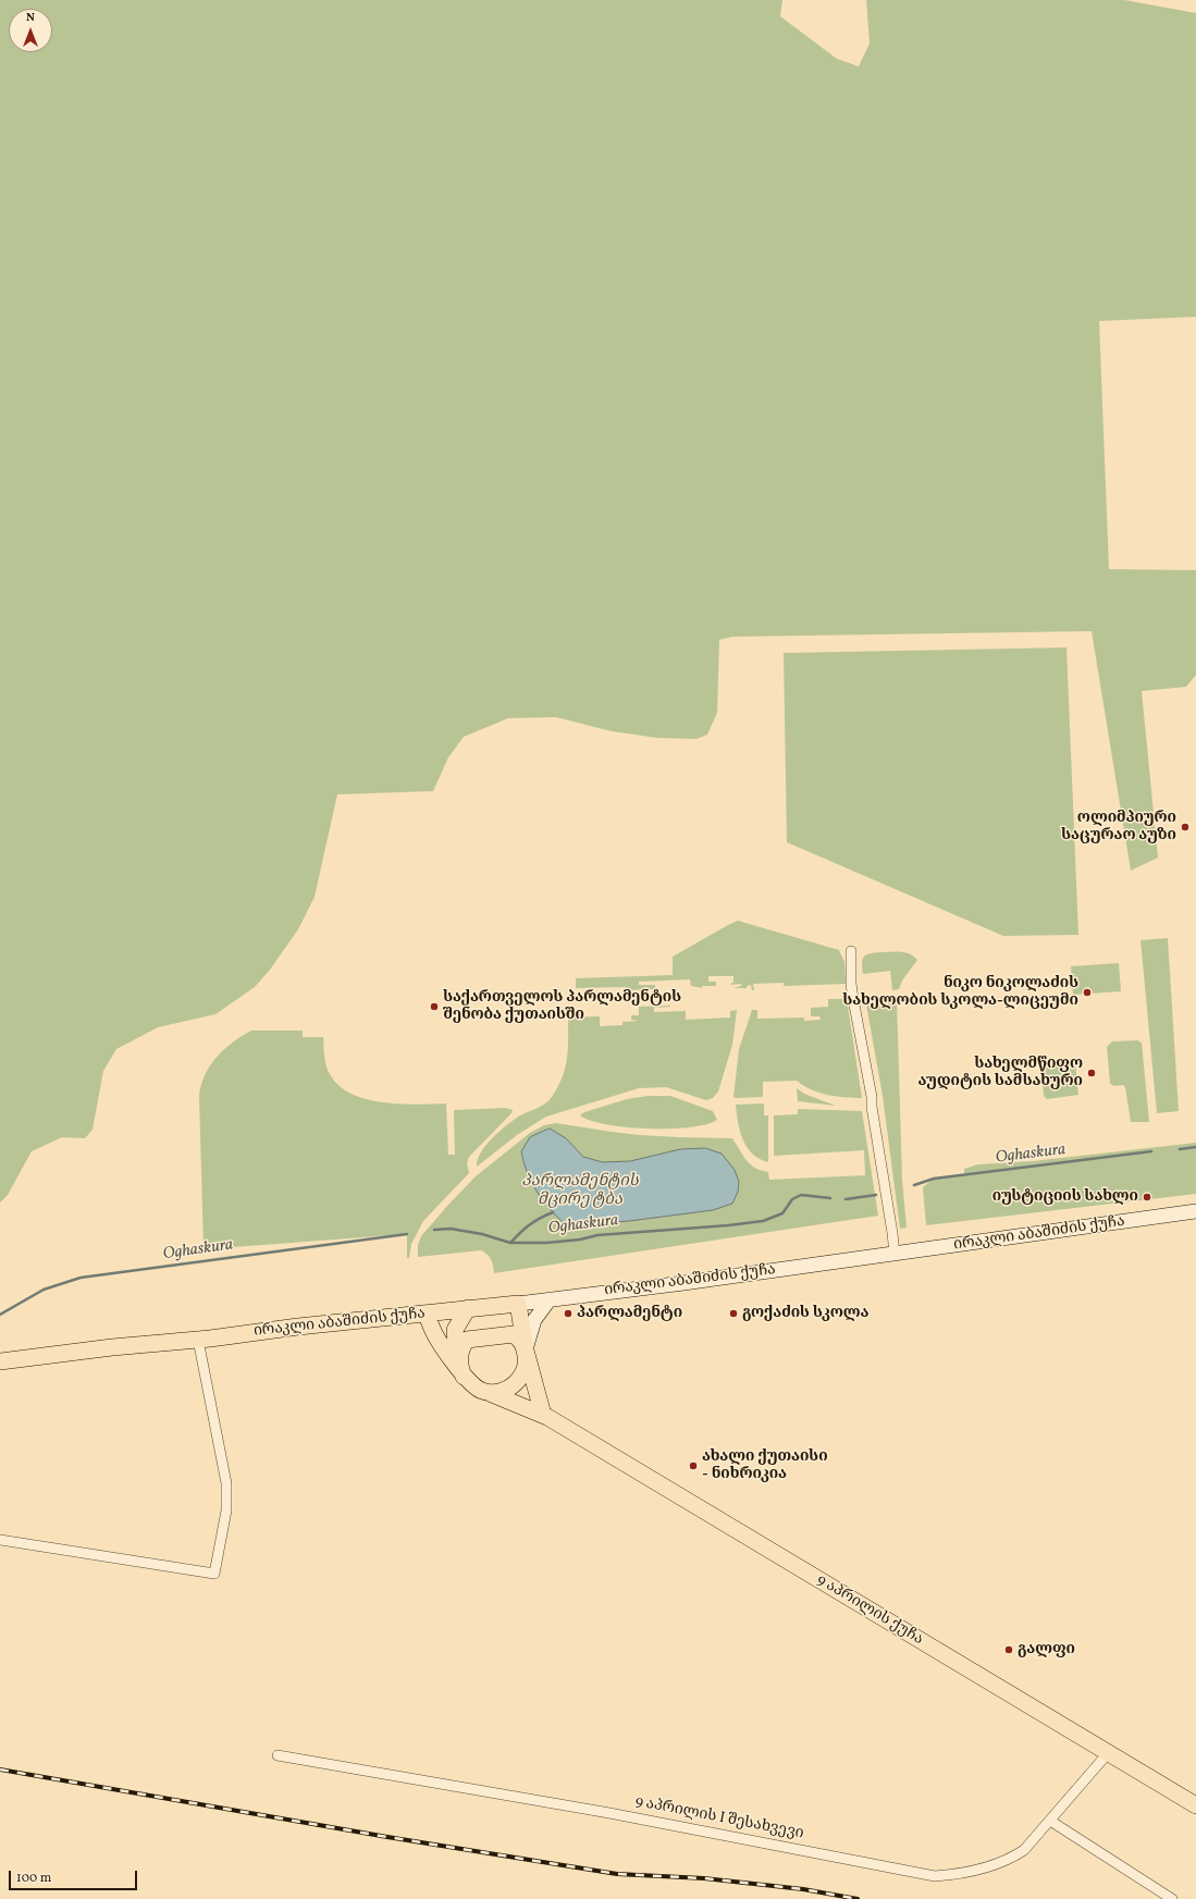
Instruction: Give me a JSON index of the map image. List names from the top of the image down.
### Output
{
  "streets": {
    "main road": ["ირაკლი აბაშიძის ქუჩა", "9 აპრილის ქუჩა"],
    "street": ["9 აპრილის I შესახვევი"]
  },
  "crossings": [
    ["9 აპრილის ქუჩა", "9 აპრილის I შესახვევი"]
  ],
  "water": ["Oghaskura", "პარლამენტის მცირე ტბა"],
  "places": [
    "ოლიმპიური საცურაო აუზი",
    "ნიკო ნიკოლაძის სახელობის სკოლა-ლიცეუმი",
    "საქართველოს პარლამენტის შენობა ქუთაისში",
    "სახელმწიფო აუდიტის სამსახური",
    "იუსტიციის სახლი",
    "პარლამენტი",
    "გოქაძის სკოლა",
    "ახალი ქუთაისი - ნიხრიკია",
    "გალფი"
  ],
  "scale_bar": "100 m",
  "north": "top"
}
